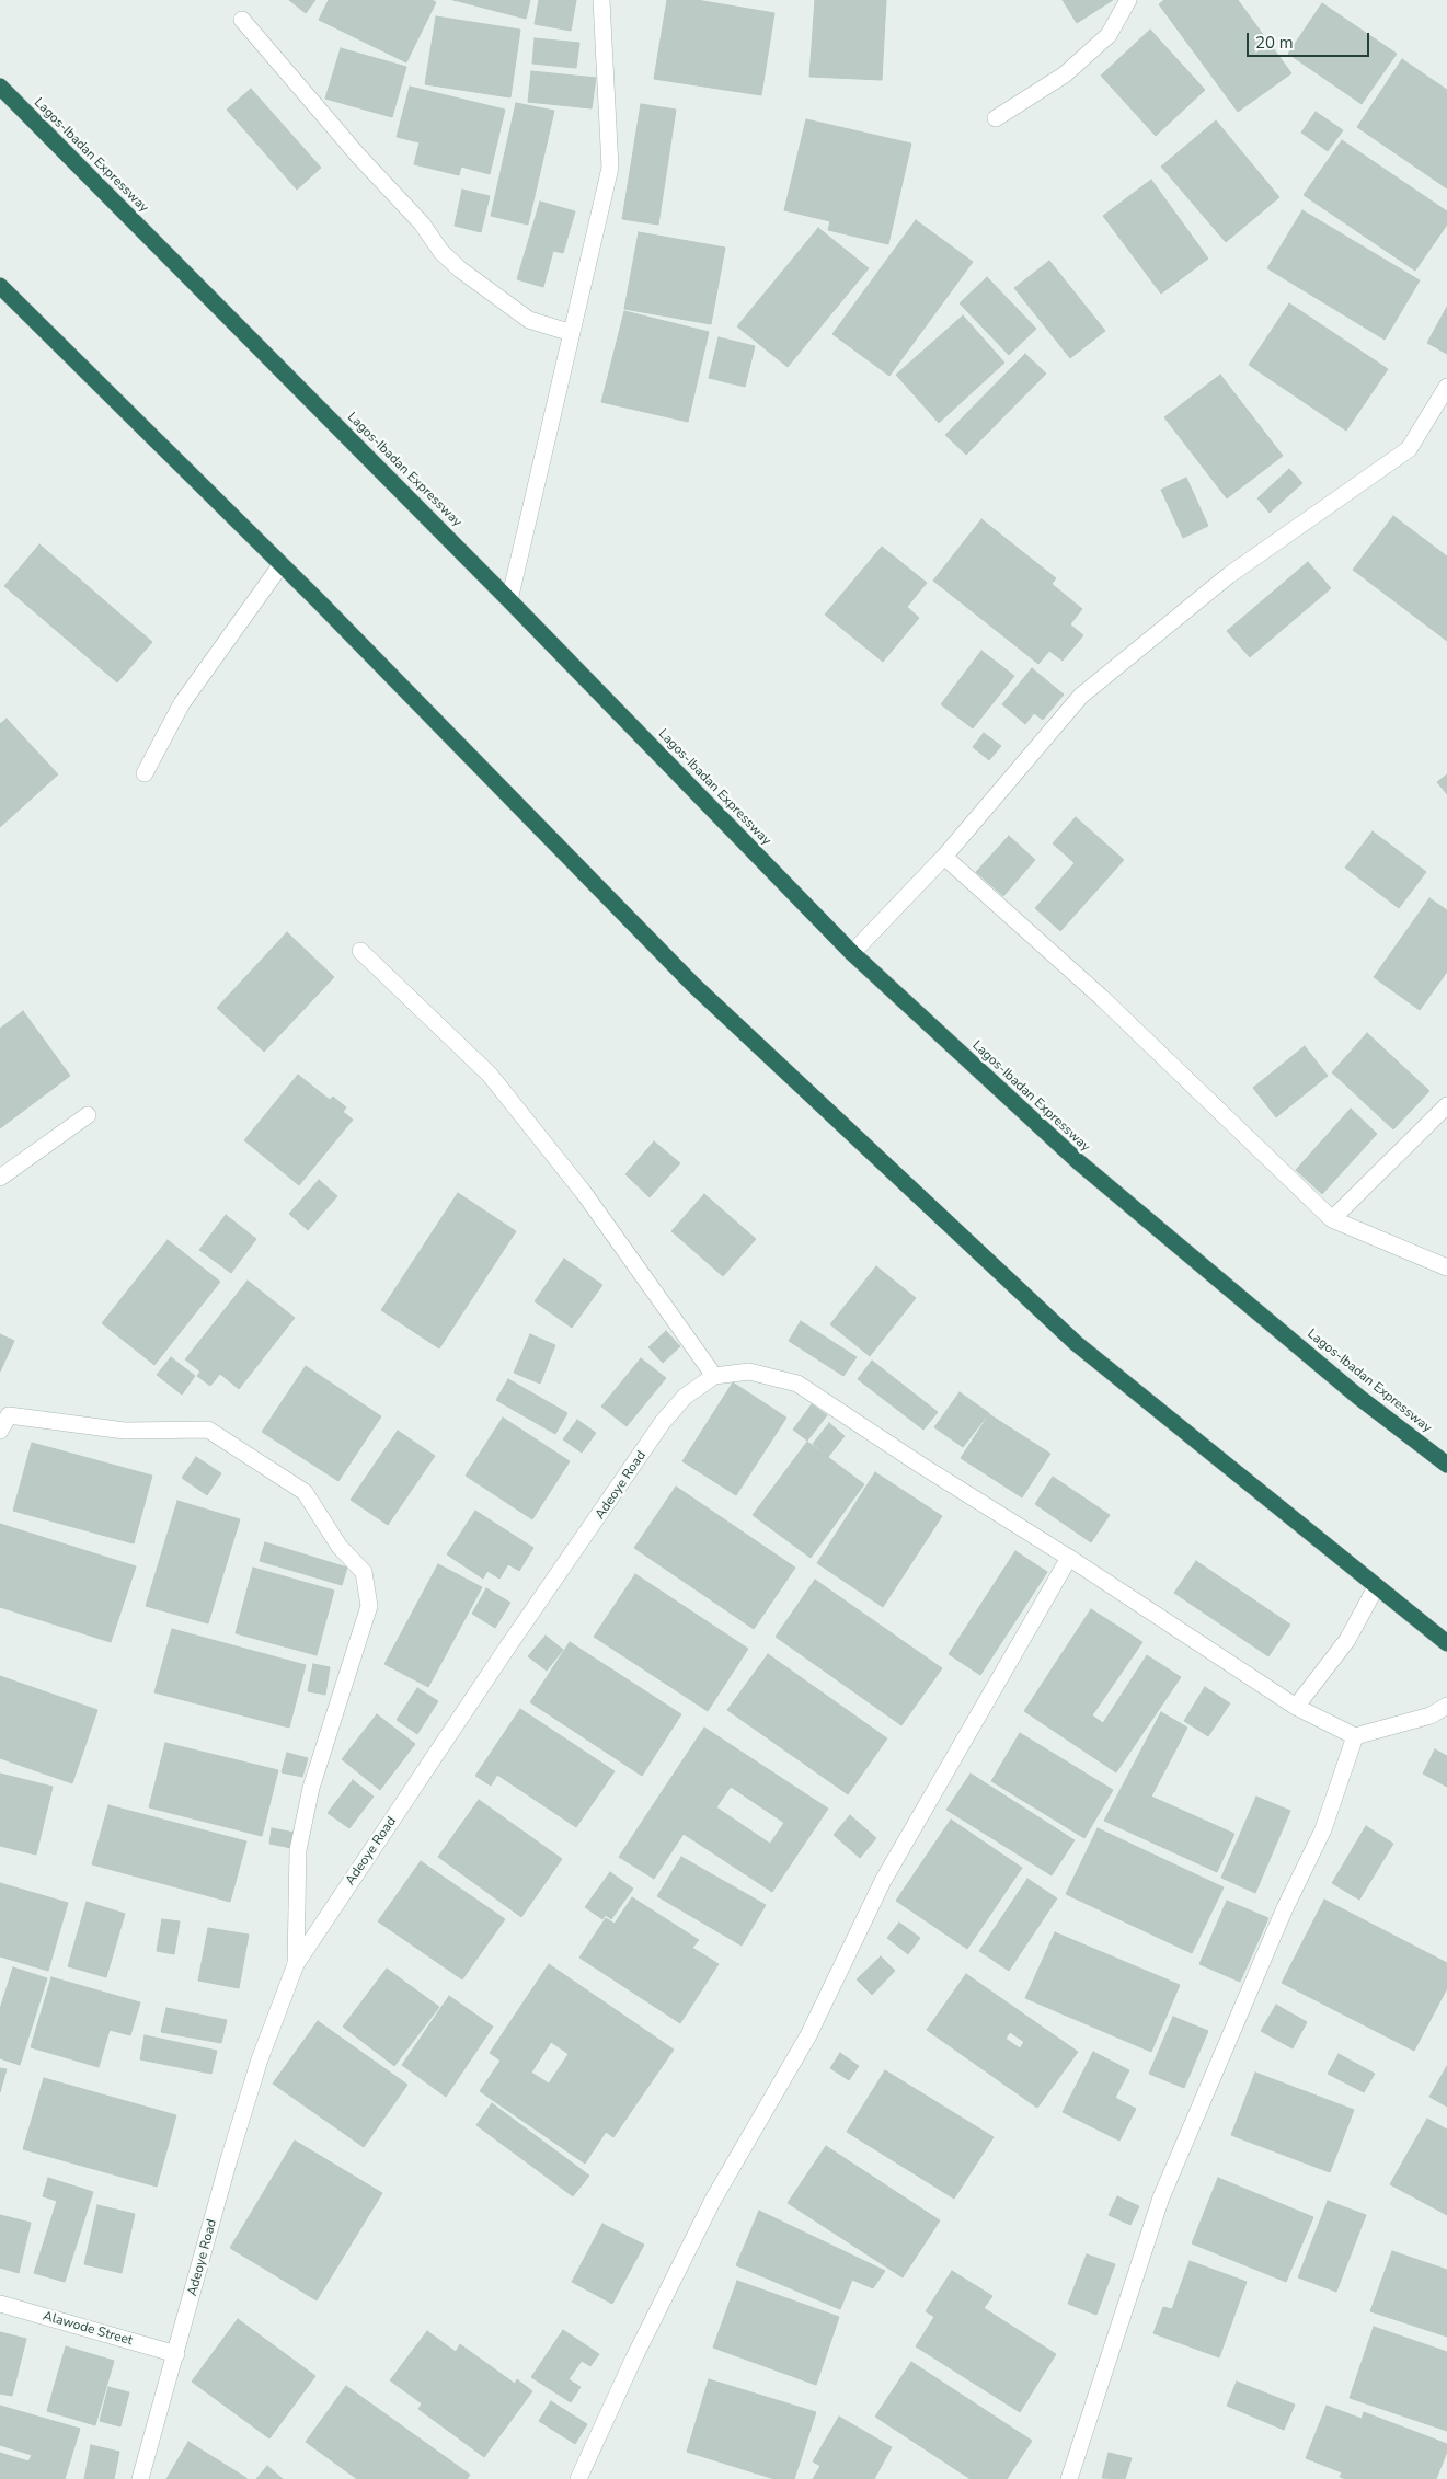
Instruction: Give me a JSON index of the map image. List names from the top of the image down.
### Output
{
  "streets": {
    "highway": ["Lagos-Ibadan Expressway"],
    "street": ["Adeoye Road", "Alawode Street"]
  },
  "crossings": [
    ["Adeoye Road", "Alawode Street"]
  ],
  "scale_bar": "20 m"
}
